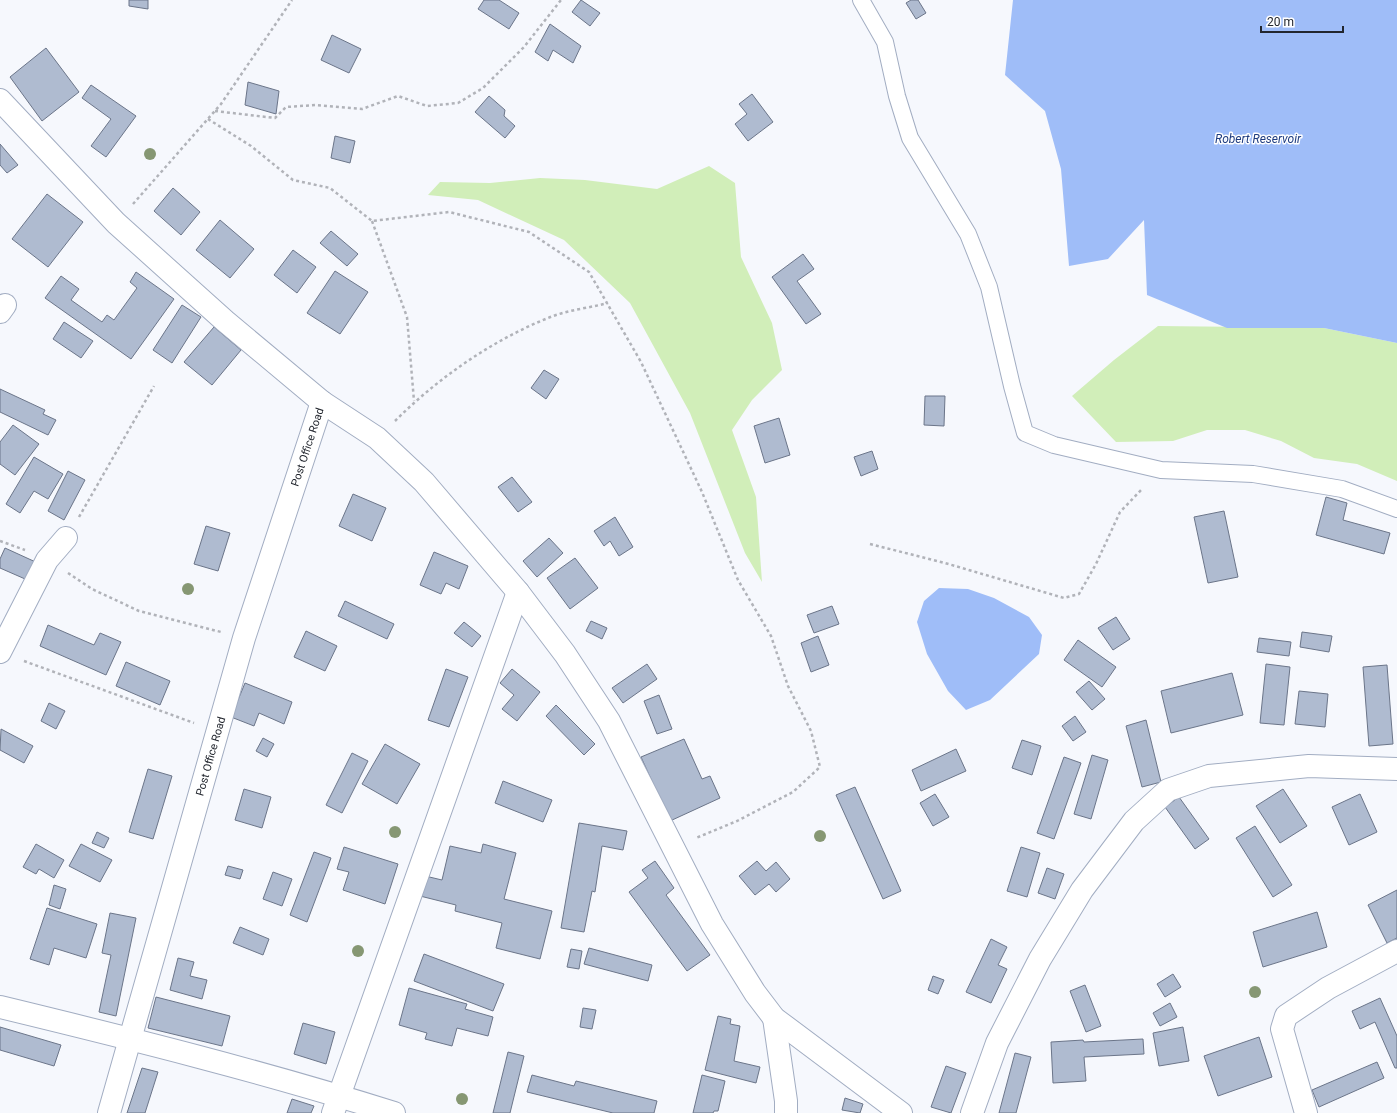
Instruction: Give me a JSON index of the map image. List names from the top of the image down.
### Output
{
  "streets": {
    "street": ["Post Office Road"]
  },
  "water": ["Robert Reservoir"],
  "scale_bar": "20 m"
}
